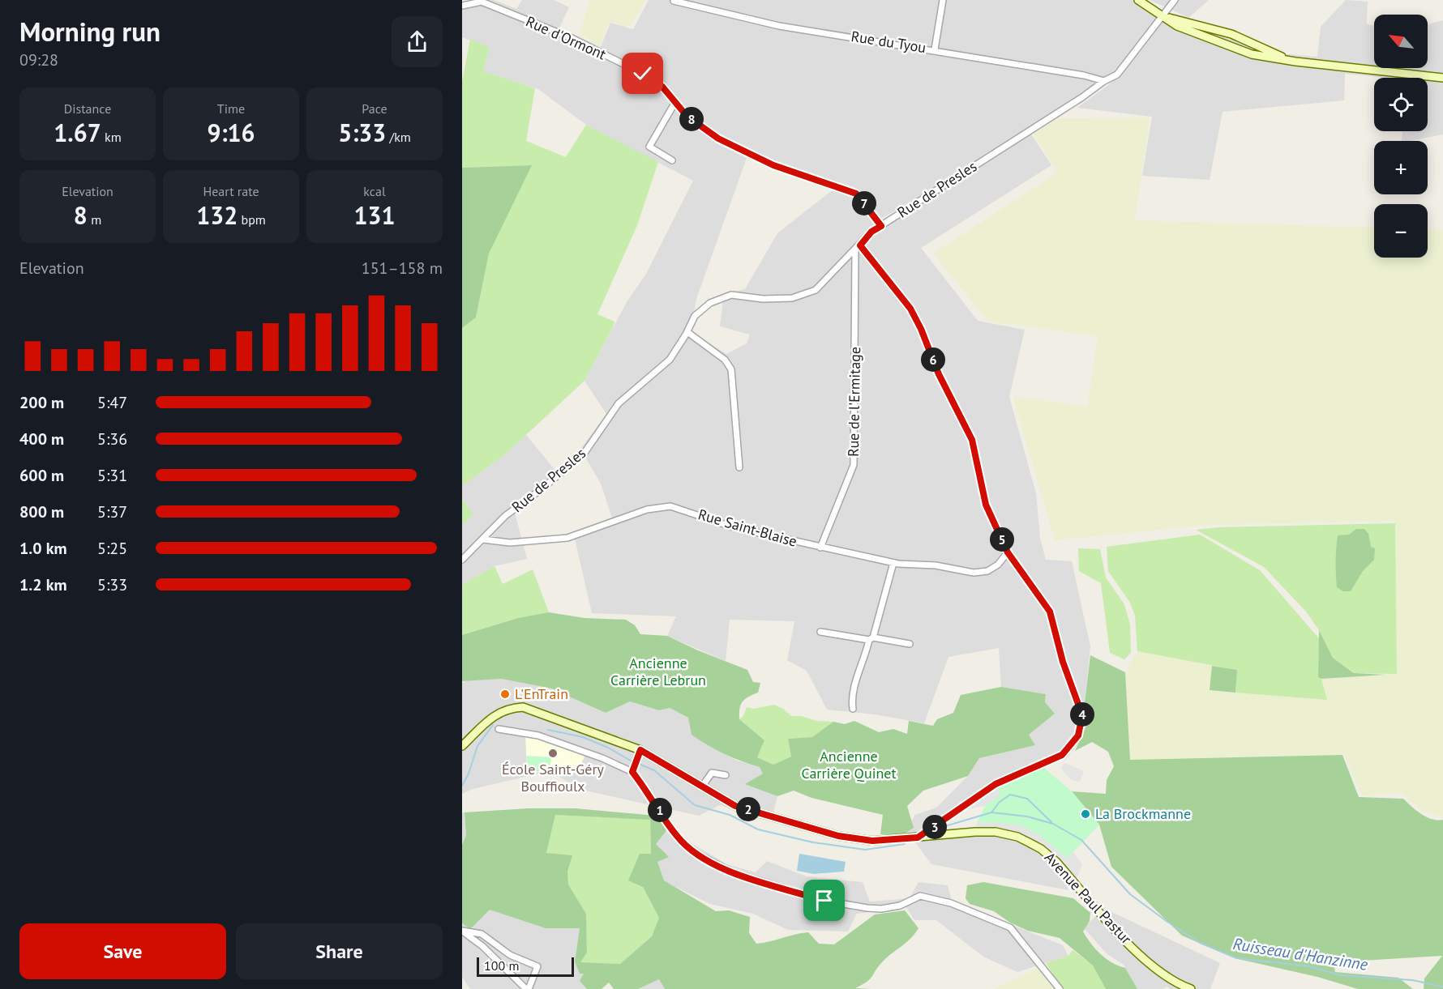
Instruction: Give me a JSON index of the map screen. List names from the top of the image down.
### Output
{
  "streets": {
    "main road": ["Avenue Paul Pastur"],
    "street": [
      "Rue d'Ormont",
      "Rue du Tyou",
      "Rue de Presles",
      "Rue de l'Ermitage",
      "Rue Saint-Blaise"
    ]
  },
  "crossings": [
    ["Rue d'Ormont", "Rue de Presles"],
    ["Rue du Tyou", "Rue de Presles"],
    ["Rue de Presles", "Rue de l'Ermitage"],
    ["Rue de Presles", "Rue Saint-Blaise"],
    ["Rue de l'Ermitage", "Rue Saint-Blaise"]
  ],
  "water": ["Ruisseau d'Hanzinne"],
  "parks": ["Ancienne Carrière Lebrun", "Ancienne Carrière Quinet"],
  "places": ["L'EnTrain", "École Saint-Géry Bouffioulx", "La Brockmanne"],
  "scale_bar": "100 m",
  "north": "top left",
  "page": {
    "heading": ["Morning run", "09:28"],
    "map_buttons": ["+", "−"],
    "stats": [
      ["Distance", "1.67 km"],
      ["Time", "9:16"],
      ["Pace", "5:33 /km"],
      ["Elevation", "8 m"],
      ["Heart rate", "132 bpm"],
      ["kcal", "131"]
    ],
    "pins": [
      "8",
      "7",
      "6",
      "5",
      "4",
      "2",
      "1",
      "3"
    ],
    "chart": ["Elevation", "151–158 m"],
    "list": [
      {
        "name": "200 m",
        "note": "5:47"
      },
      {
        "name": "400 m",
        "note": "5:36"
      },
      {
        "name": "600 m",
        "note": "5:31"
      },
      {
        "name": "800 m",
        "note": "5:37"
      },
      {
        "name": "1.0 km",
        "note": "5:25"
      },
      {
        "name": "1.2 km",
        "note": "5:33"
      }
    ],
    "buttons": ["Save", "Share"],
    "scale": "100 m"
  }
}
